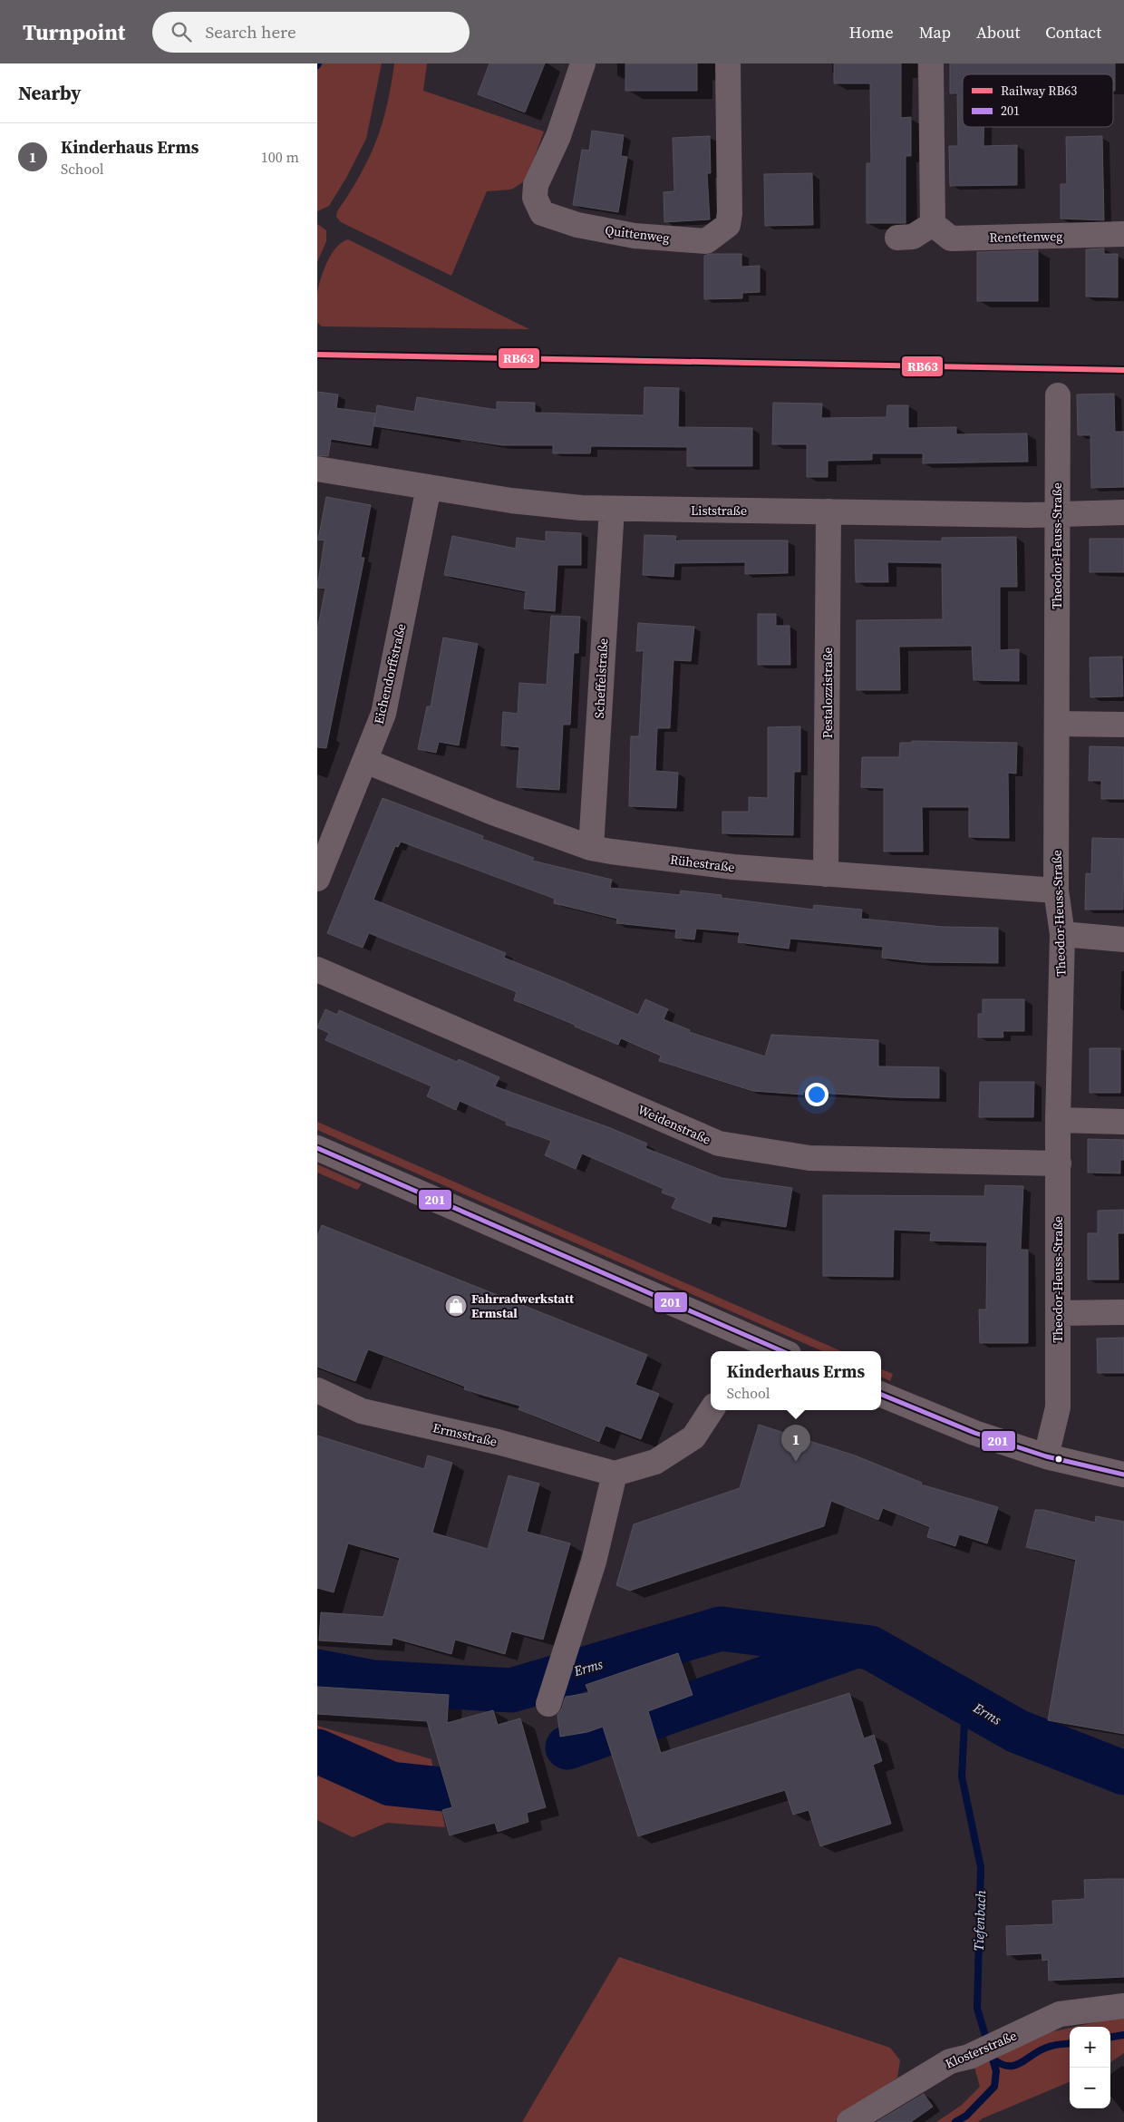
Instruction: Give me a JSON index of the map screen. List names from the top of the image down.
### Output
{
  "streets": {
    "street": [
      "Quittenweg",
      "Renettenweg",
      "Liststraße",
      "Theodor-Heuss-Straße",
      "Eichendorffstraße",
      "Scheffelstraße",
      "Pestalozzistraße",
      "Rühestraße",
      "Weidenstraße",
      "Ermsstraße",
      "Klosterstraße"
    ]
  },
  "crossings": [
    ["Liststraße", "Theodor-Heuss-Straße"],
    ["Liststraße", "Eichendorffstraße"],
    ["Liststraße", "Scheffelstraße"],
    ["Liststraße", "Pestalozzistraße"],
    ["Theodor-Heuss-Straße", "Rühestraße"],
    ["Theodor-Heuss-Straße", "Weidenstraße"],
    ["Eichendorffstraße", "Rühestraße"],
    ["Scheffelstraße", "Rühestraße"],
    ["Pestalozzistraße", "Rühestraße"]
  ],
  "water": ["Erms", "Tiefenbach"],
  "places": {
    "shop": ["Fahrradwerkstatt Ermstal"]
  },
  "lines": ["rail line RB63", "transit line 201"],
  "legend": ["Railway RB63", "201"],
  "page": {
    "header": "Turnpoint",
    "search": "Search here",
    "nav": [
      "Home",
      "Map",
      "About",
      "Contact"
    ],
    "heading": "Nearby",
    "list": [
      {
        "mark": "1",
        "name": "Kinderhaus Erms",
        "note": "School",
        "value": "100 m"
      }
    ],
    "popup": ["Kinderhaus Erms", "School"],
    "pins": "1",
    "map_buttons": ["+", "−"]
  }
}
